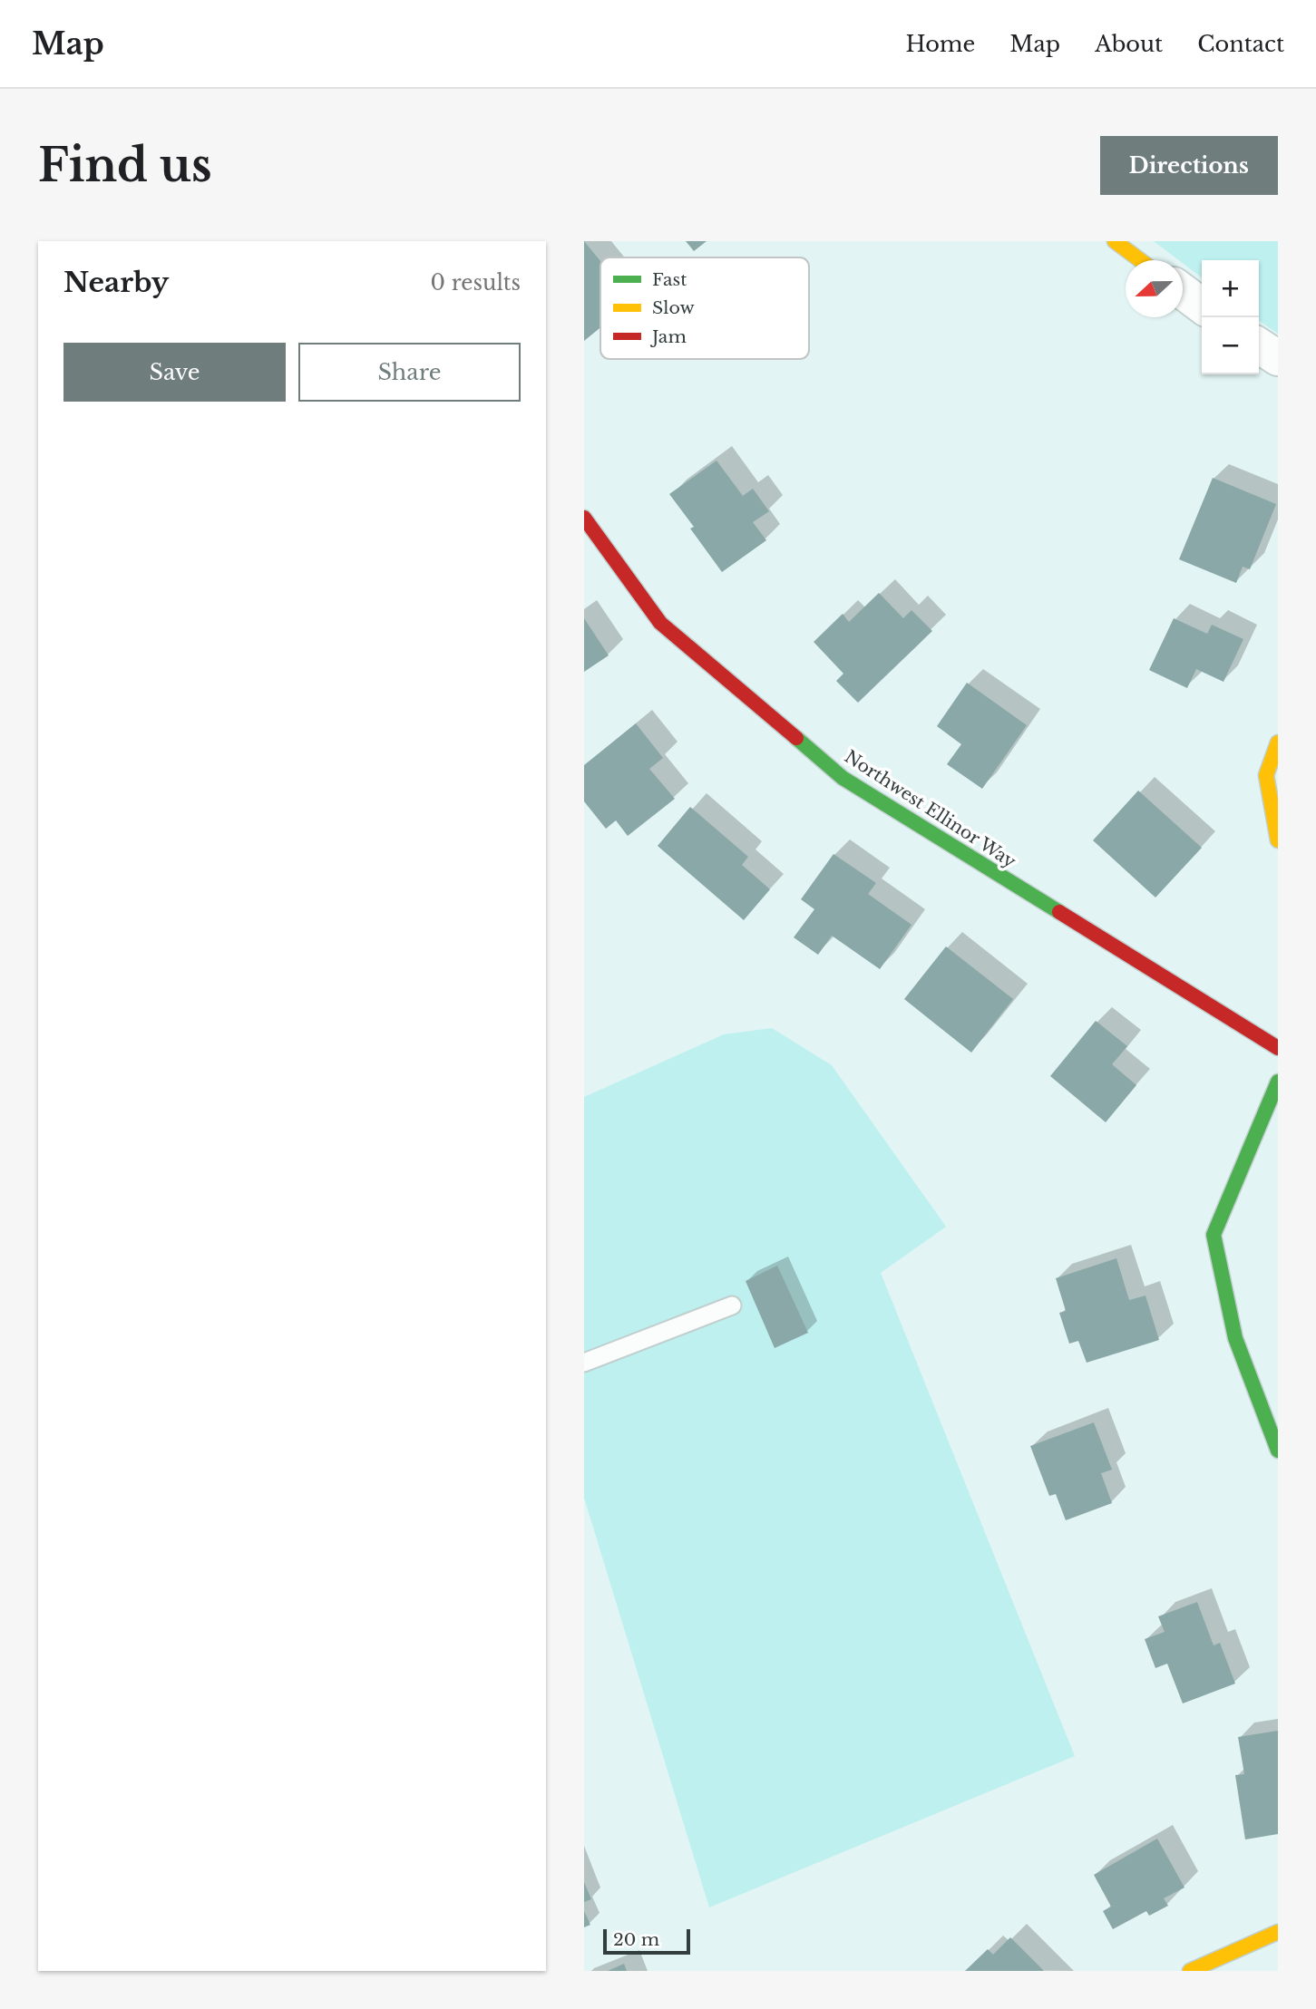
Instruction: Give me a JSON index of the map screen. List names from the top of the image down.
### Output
{
  "streets": {
    "street": ["Northwest Ellinor Way"]
  },
  "legend": ["Fast", "Slow", "Jam"],
  "scale_bar": "20 m",
  "north": "left",
  "page": {
    "header": "Map",
    "nav": [
      "Home",
      "Map",
      "About",
      "Contact"
    ],
    "buttons": [
      "Directions",
      ["Save", "Share"]
    ],
    "title": "Find us",
    "heading": ["Nearby", "0 results"],
    "map_buttons": ["+", "−"],
    "scale": "20 m"
  }
}
